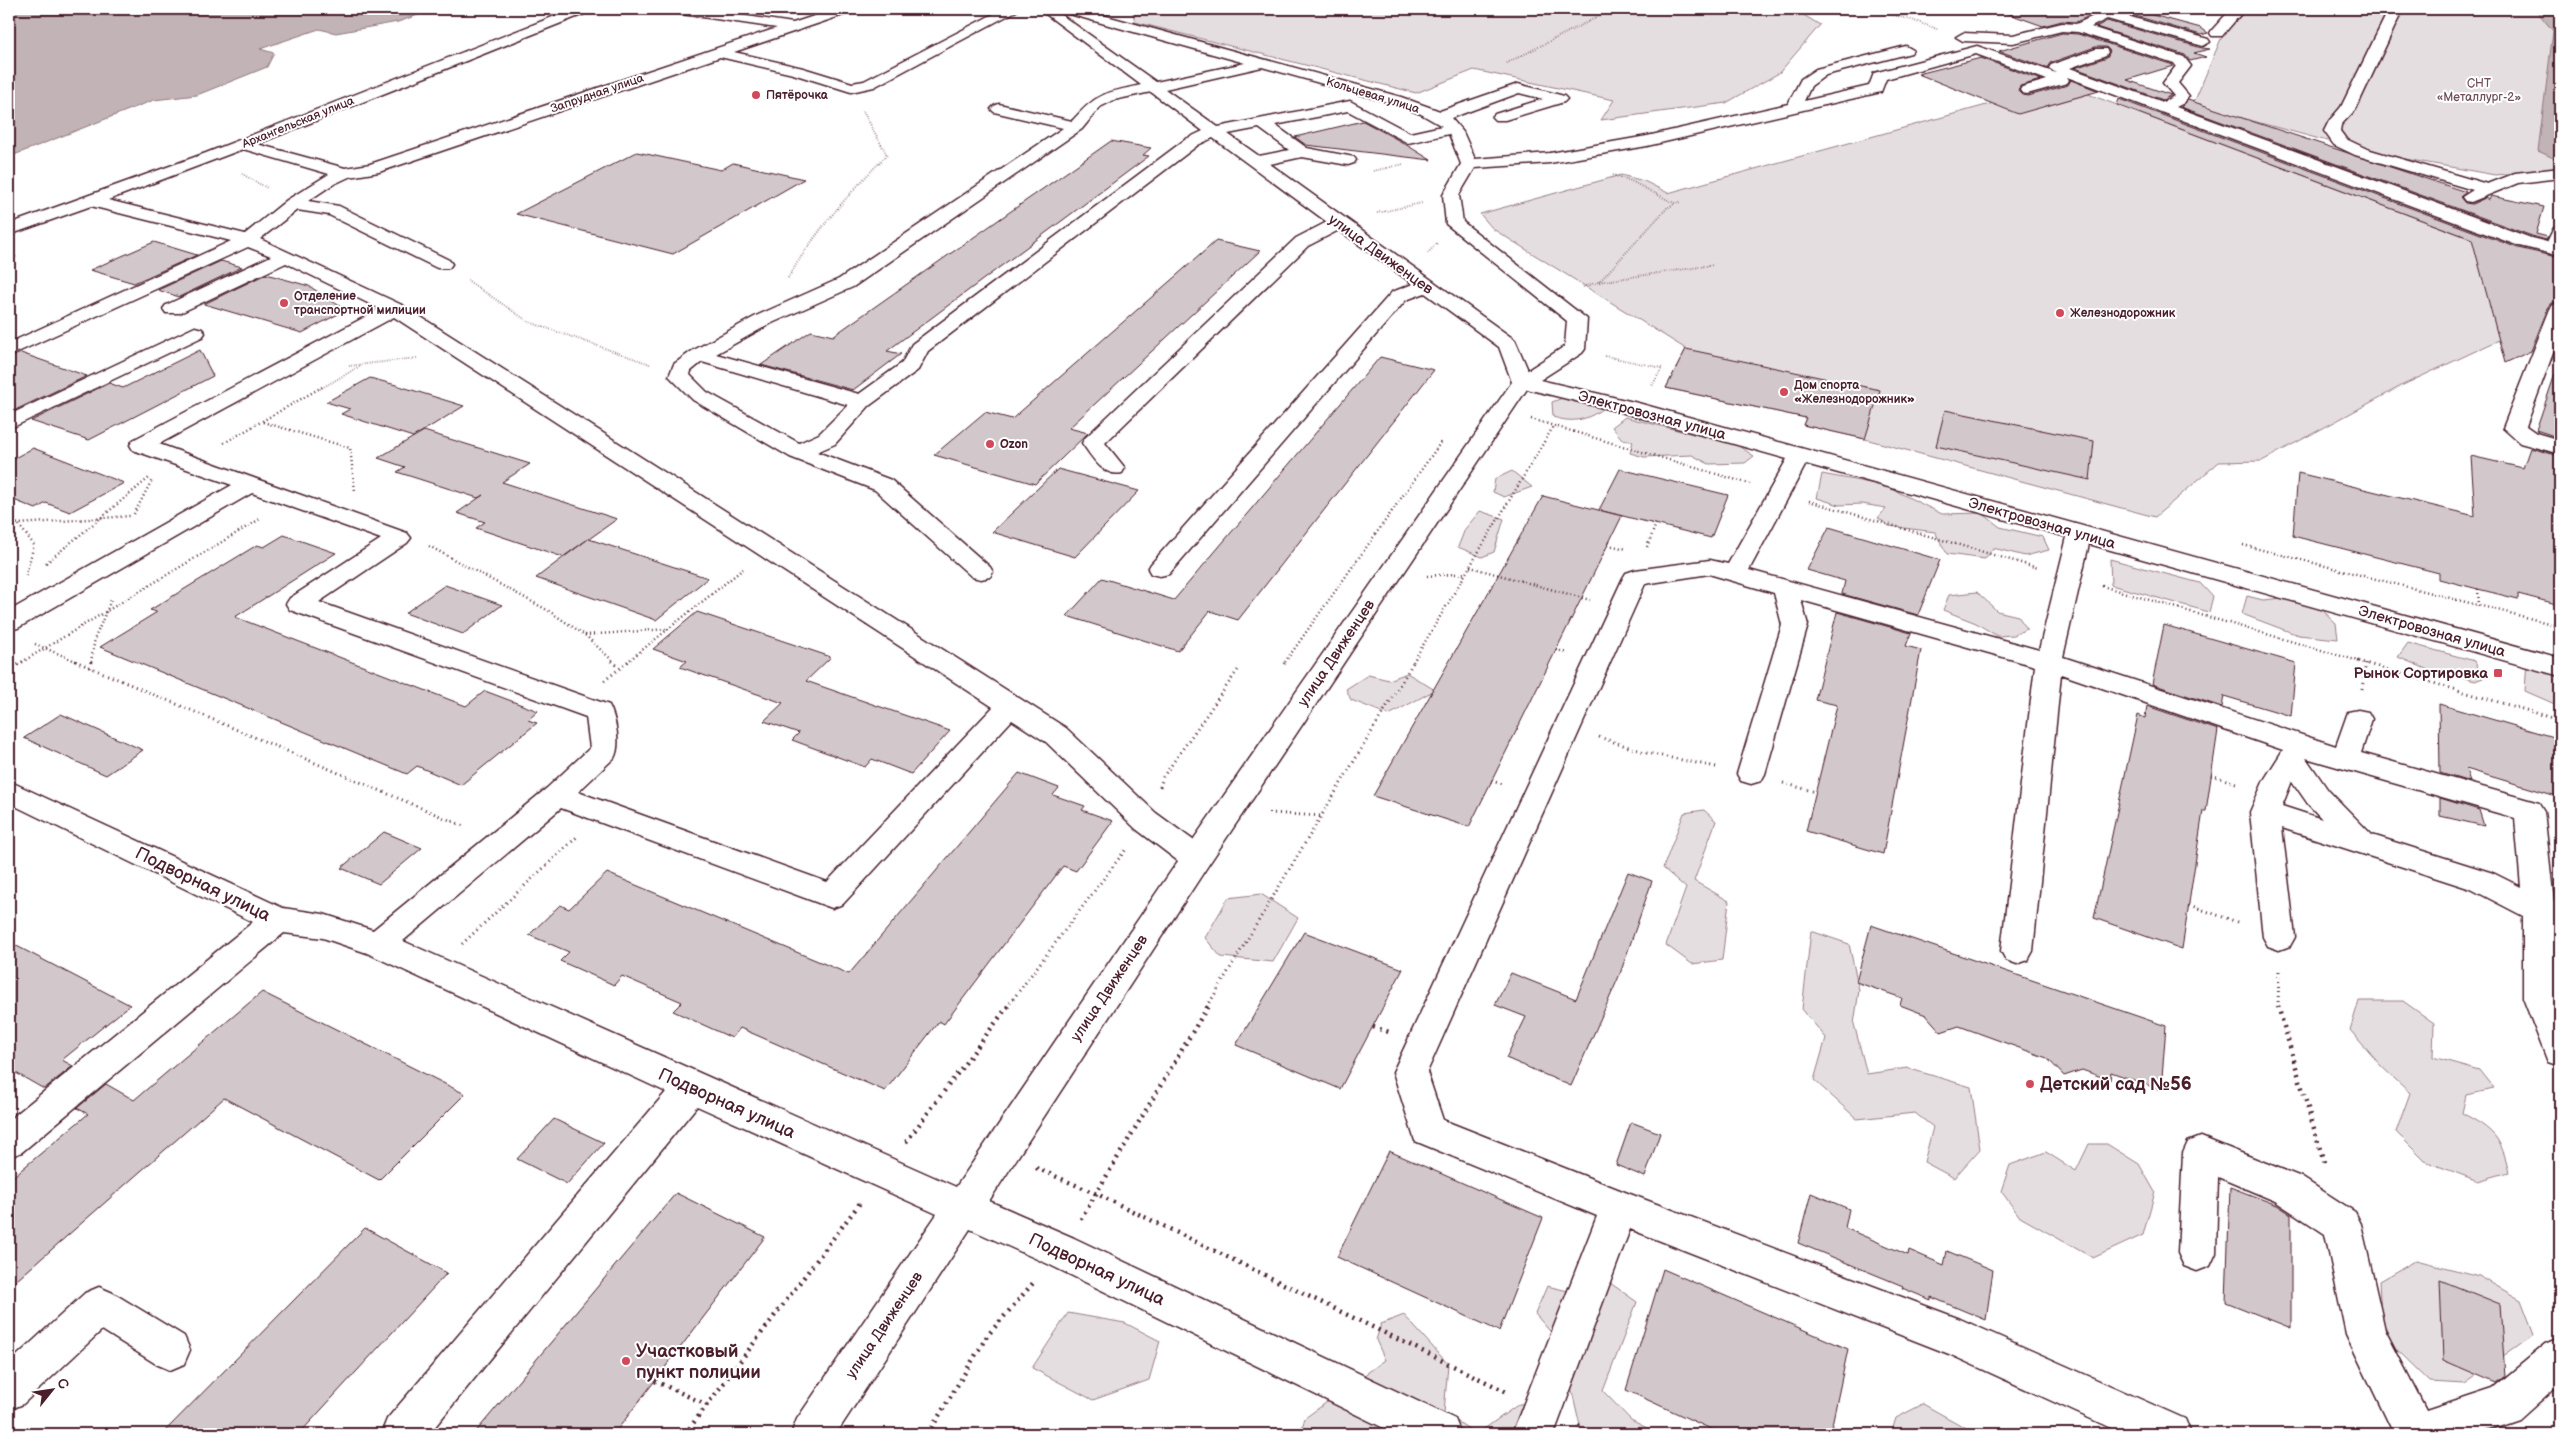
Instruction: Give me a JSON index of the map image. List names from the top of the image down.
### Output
{
  "streets": {
    "street": [
      "Запрудная улица",
      "Кольцевая улица",
      "Архангельская улица",
      "улица Движенцев",
      "Электровозная улица",
      "Подворная улица"
    ]
  },
  "crossings": [
    ["улица Движенцев", "Электровозная улица"],
    ["улица Движенцев", "Подворная улица"]
  ],
  "parks": ["СНТ «Металлург-2»"],
  "places": {
    "other": [
      "Пятёрочка",
      "Отделение транспортной милиции",
      "Железнодорожник",
      "Дом спорта «Железнодорожник»",
      "Ozon",
      "Детский сад №56",
      "Участковый пункт полиции"
    ],
    "transit": ["Рынок Сортировка"]
  },
  "north": "top right"
}
